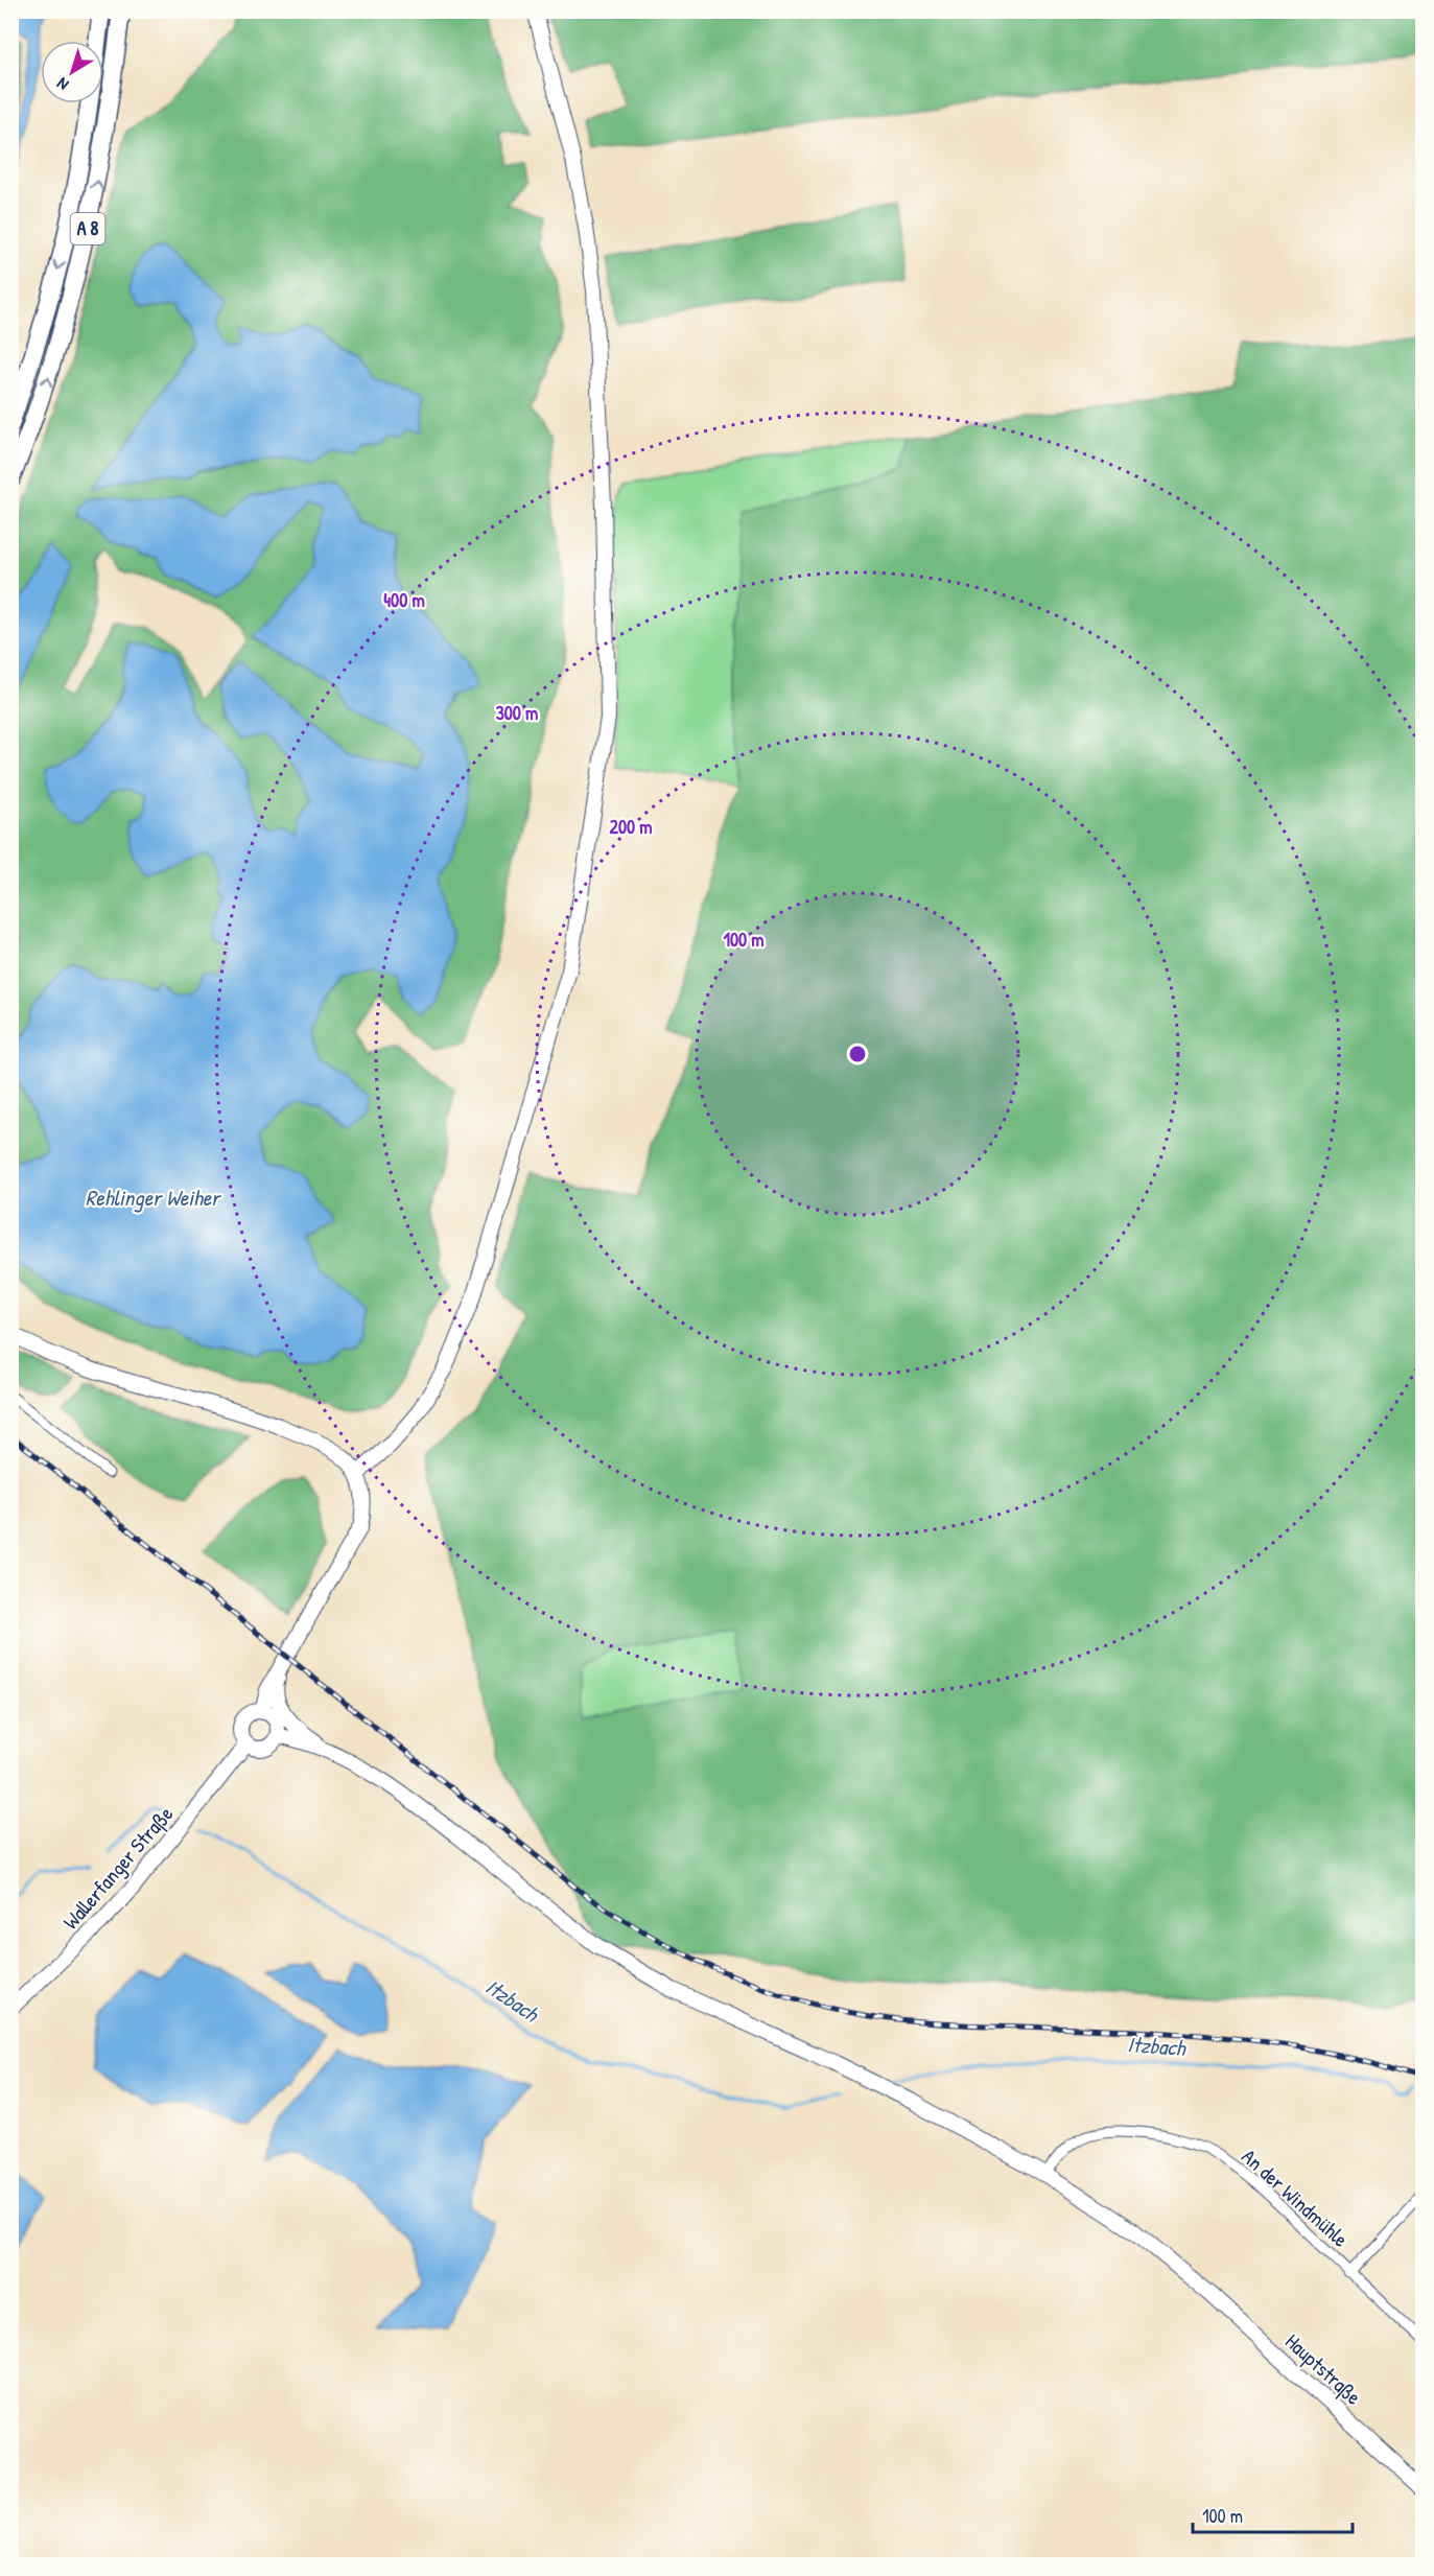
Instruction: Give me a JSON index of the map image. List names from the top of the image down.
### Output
{
  "streets": {
    "highway": ["A 8"],
    "main road": ["Wallerfanger Straße", "Hauptstraße"],
    "street": ["An der Windmühle"]
  },
  "crossings": [
    ["An der Windmühle", "Hauptstraße"]
  ],
  "water": ["Rehlinger Weiher", "Itzbach"],
  "scale_bar": "100 m",
  "north": "bottom left",
  "rings": [
    "400 m",
    "300 m",
    "200 m",
    "100 m"
  ]
}
